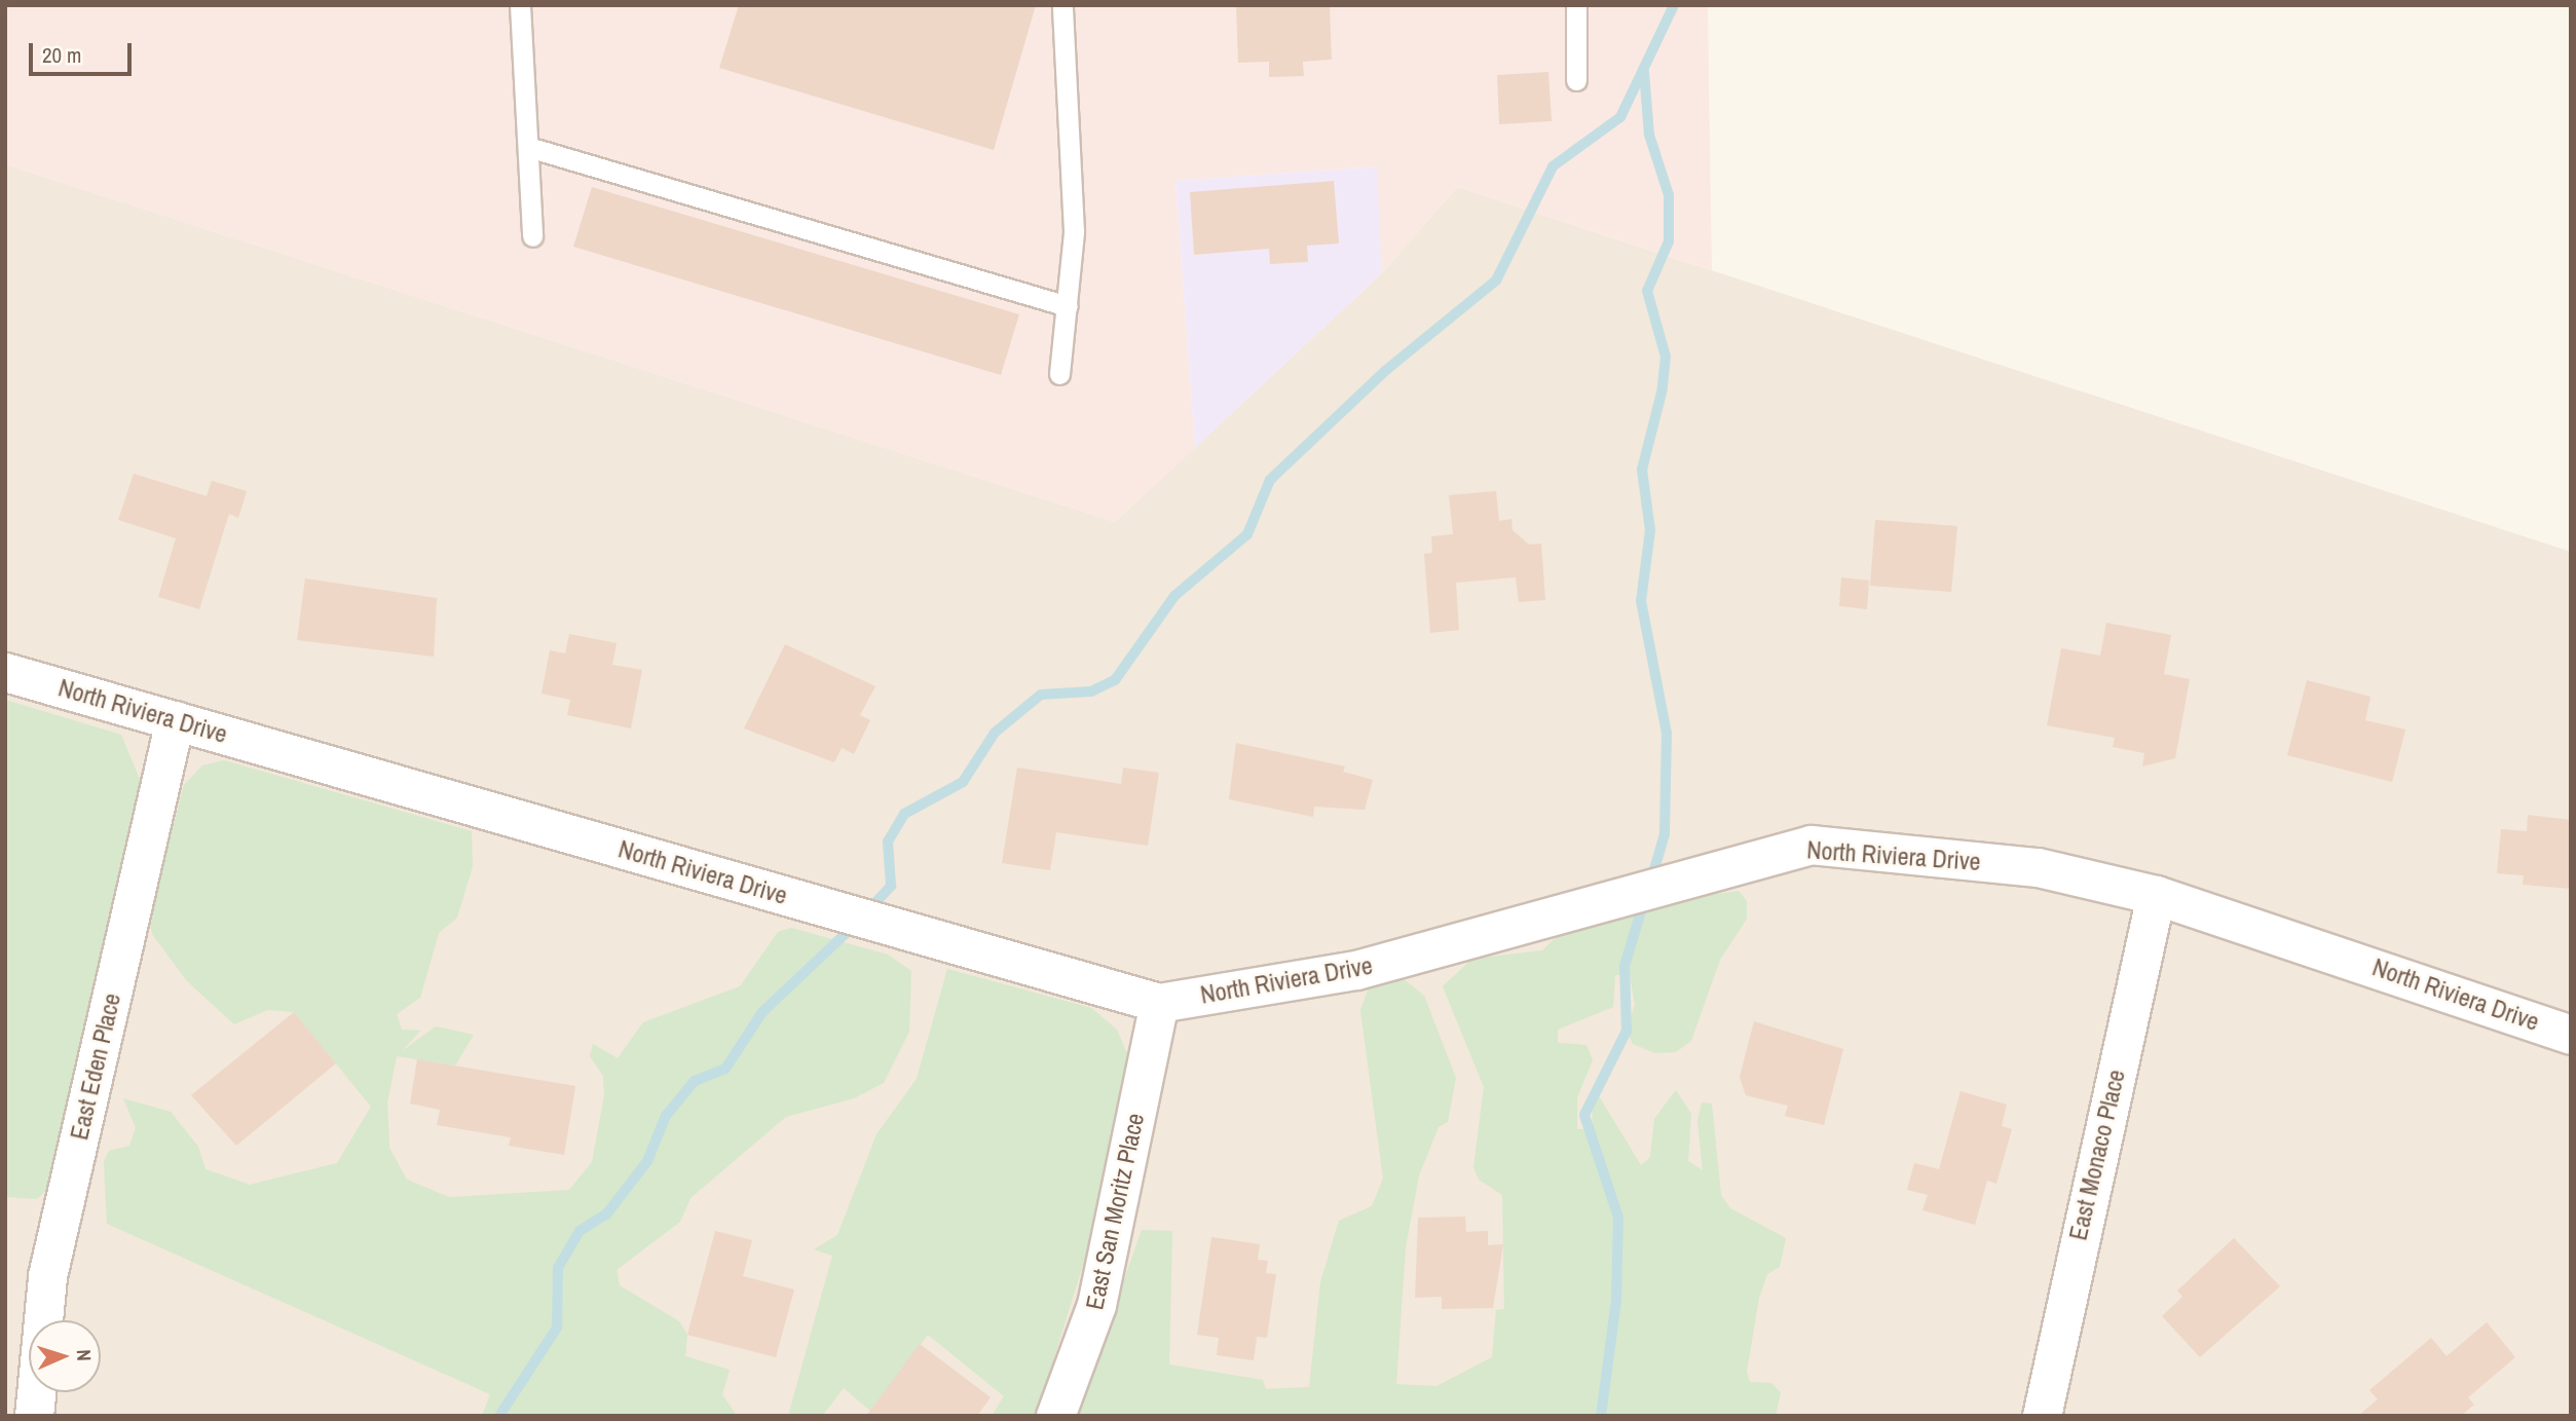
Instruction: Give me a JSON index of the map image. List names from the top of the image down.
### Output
{
  "streets": {
    "street": [
      "North Riviera Drive",
      "East Eden Place",
      "East Monaco Place",
      "East San Moritz Place"
    ]
  },
  "crossings": [
    ["North Riviera Drive", "East Eden Place"],
    ["North Riviera Drive", "East Monaco Place"],
    ["North Riviera Drive", "East San Moritz Place"]
  ],
  "scale_bar": "20 m",
  "north": "right"
}
